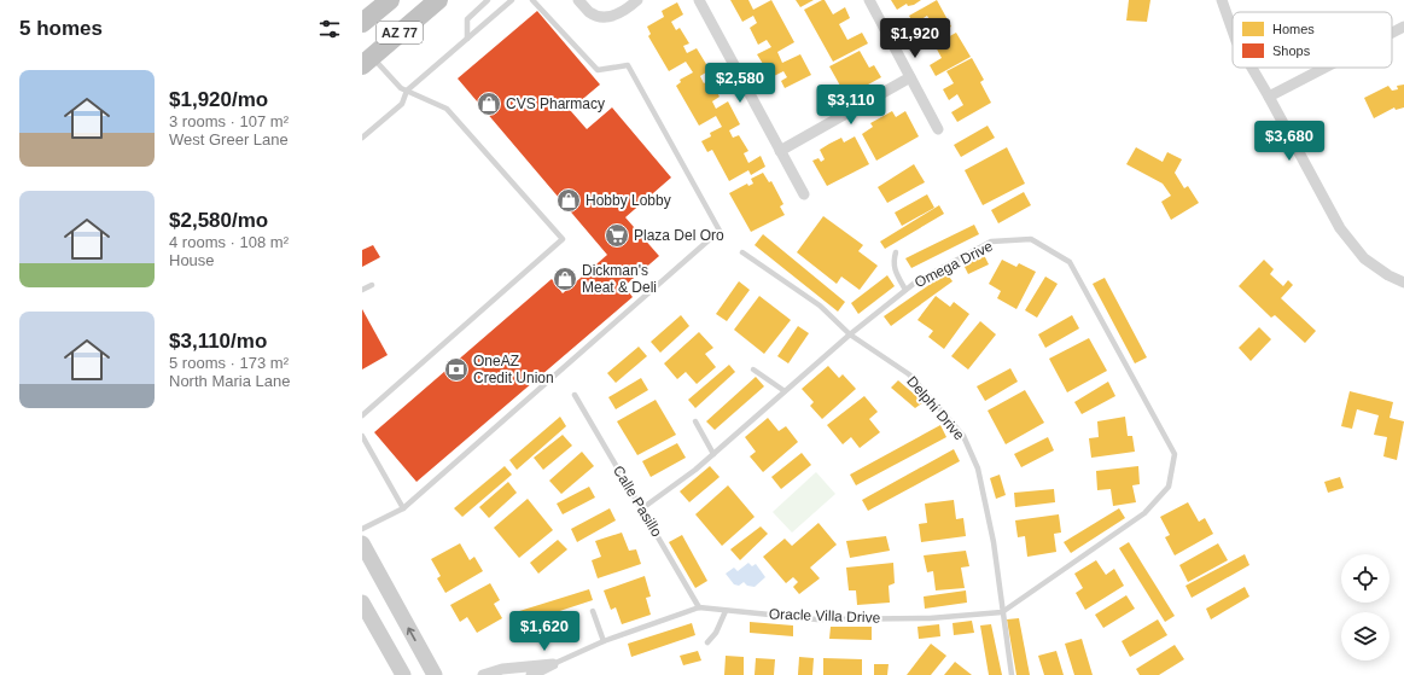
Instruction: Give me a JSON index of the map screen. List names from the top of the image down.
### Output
{
  "streets": {
    "highway": ["AZ 77"],
    "street": ["Oracle Villa Drive"],
    "lane": ["Omega Drive", "Delphi Drive", "Calle Pasillo"]
  },
  "crossings": [
    ["Omega Drive", "Delphi Drive"],
    ["Omega Drive", "Calle Pasillo"],
    ["Omega Drive", "Oracle Villa Drive"],
    ["Delphi Drive", "Oracle Villa Drive"],
    ["Calle Pasillo", "Oracle Villa Drive"]
  ],
  "places": {
    "shop": ["CVS Pharmacy", "Hobby Lobby", "Dickman's Meat & Deli"],
    "supermarket": ["Plaza Del Oro"],
    "bank": ["OneAZ Credit Union"]
  },
  "legend": ["Homes", "Shops"],
  "page": {
    "heading": "5 homes",
    "price": [
      "$1,920",
      "$2,580",
      "$3,110",
      "$3,680",
      "$1,620"
    ],
    "list": [
      {
        "name": "$1,920/mo",
        "note": "3 rooms · 107 m² · West Greer Lane"
      },
      {
        "name": "$2,580/mo",
        "note": "4 rooms · 108 m² · House"
      },
      {
        "name": "$3,110/mo",
        "note": "5 rooms · 173 m² · North Maria Lane"
      }
    ]
  }
}
